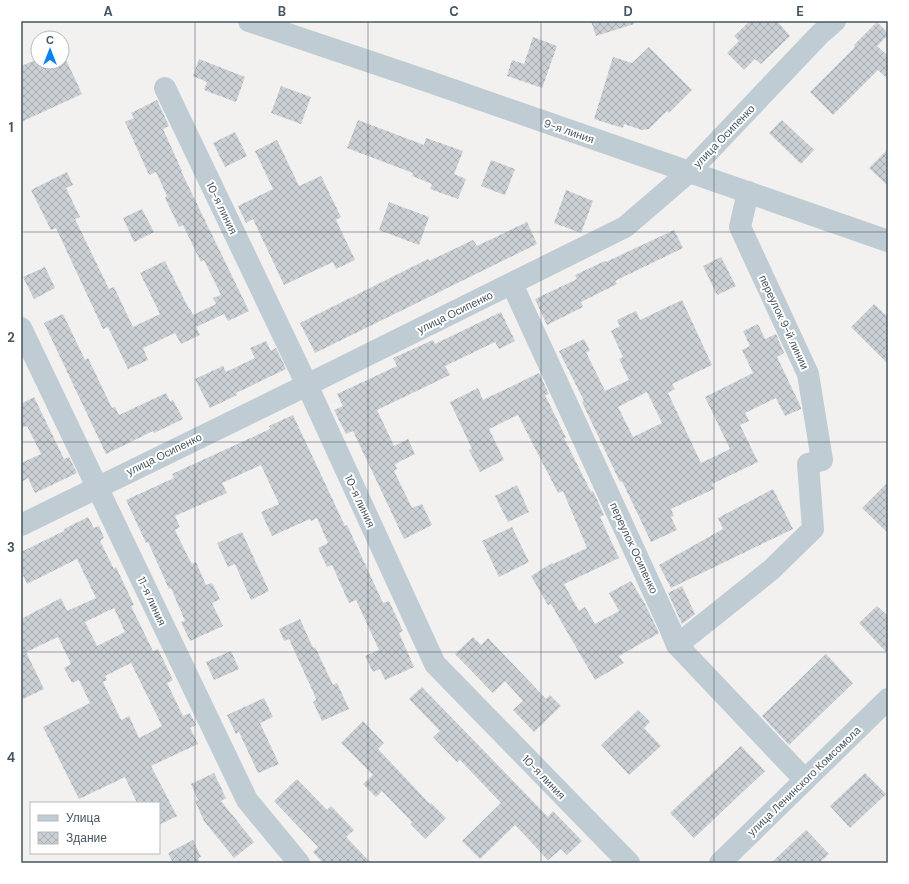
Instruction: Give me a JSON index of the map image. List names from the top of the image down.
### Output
{
  "streets": {
    "street": [
      "9-я линия",
      "улица Осипенко",
      "10-я линия",
      "переулок 9-й линии",
      "переулок Осипенко",
      "11-я линия",
      "улица Ленинского Комсомола"
    ]
  },
  "crossings": [
    ["9-я линия", "улица Осипенко"],
    ["9-я линия", "переулок 9-й линии"],
    ["улица Осипенко", "10-я линия"],
    ["улица Осипенко", "переулок Осипенко"],
    ["улица Осипенко", "11-я линия"],
    ["переулок 9-й линии", "переулок Осипенко"],
    ["переулок Осипенко", "улица Ленинского Комсомола"]
  ],
  "legend": ["Улица", "Здание"],
  "north": "top",
  "grid": {
    "columns": [
      "A",
      "B",
      "C",
      "D",
      "E"
    ],
    "rows": [
      "1",
      "2",
      "3",
      "4"
    ]
  }
}
